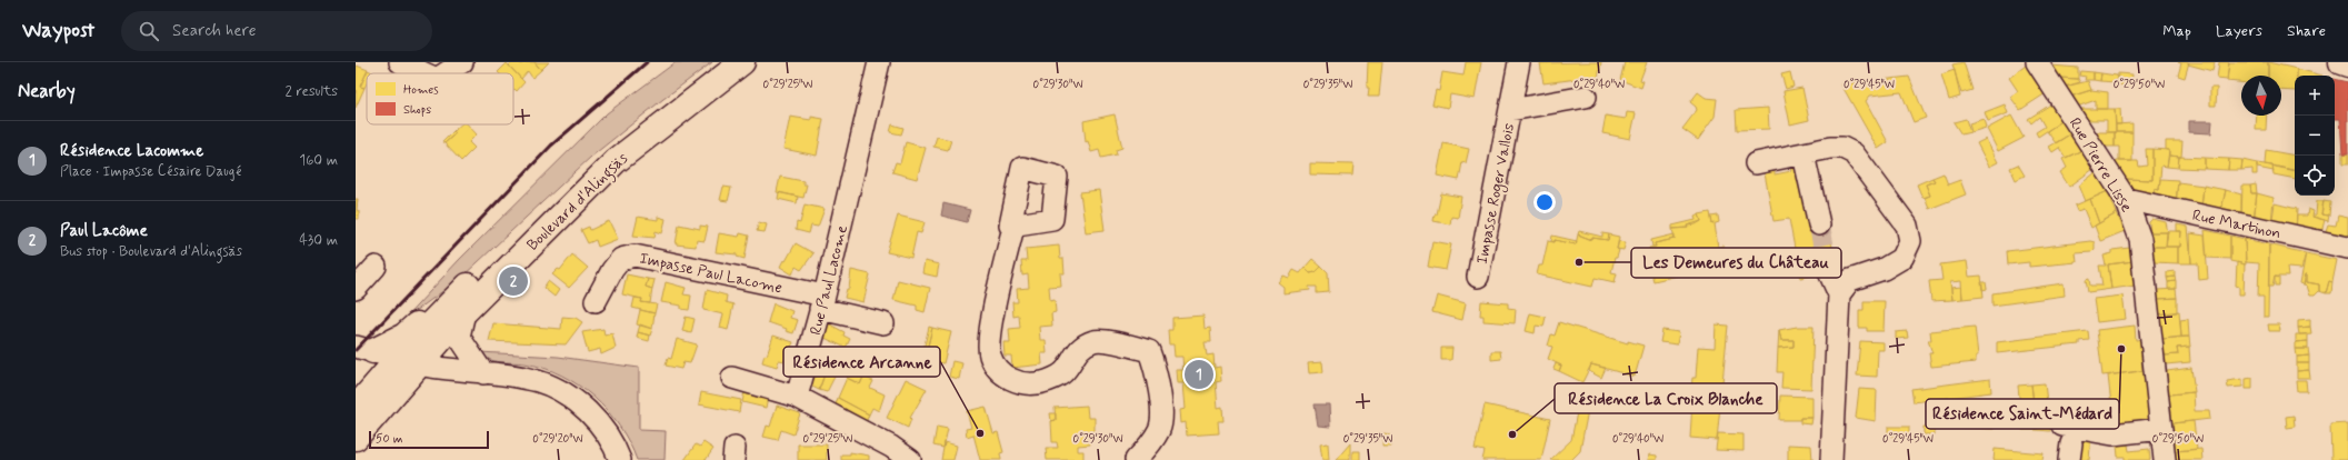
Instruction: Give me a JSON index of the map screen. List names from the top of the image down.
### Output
{
  "streets": {
    "main road": ["Boulevard d'Alingsäs"],
    "street": [
      "Rue Pierre Lisse",
      "Impasse Roger Vallois",
      "Rue Martinon",
      "Impasse Paul Lacome",
      "Rue Paul Lacome"
    ]
  },
  "crossings": [
    ["Rue Pierre Lisse", "Rue Martinon"],
    ["Impasse Paul Lacome", "Rue Paul Lacome"]
  ],
  "places": [
    "Les Demeures du Château",
    "Résidence Saint-Médard",
    "Résidence Arcanne",
    "Résidence La Croix Blanche"
  ],
  "legend": ["Homes", "Shops"],
  "scale_bar": "50 m",
  "north": "bottom",
  "page": {
    "header": "Waypost",
    "search": "Search here",
    "nav": ["Map", "Layers", "Share"],
    "heading": ["Nearby", "2 results"],
    "map_buttons": ["+", "−"],
    "list": [
      {
        "mark": "1",
        "name": "Résidence Lacomme",
        "note": "Place · Impasse Césaire Daugé",
        "value": "160 m"
      },
      {
        "mark": "2",
        "name": "Paul Lacôme",
        "note": "Bus stop · Boulevard d'Alingsäs",
        "value": "430 m"
      }
    ],
    "pins": ["2", "1"],
    "scale": "50 m"
  },
  "coordinates": [
    "0°29'25\"W",
    "0°29'30\"W",
    "0°29'35\"W",
    "0°29'40\"W",
    "0°29'45\"W",
    "0°29'50\"W",
    "0°29'20\"W"
  ]
}
